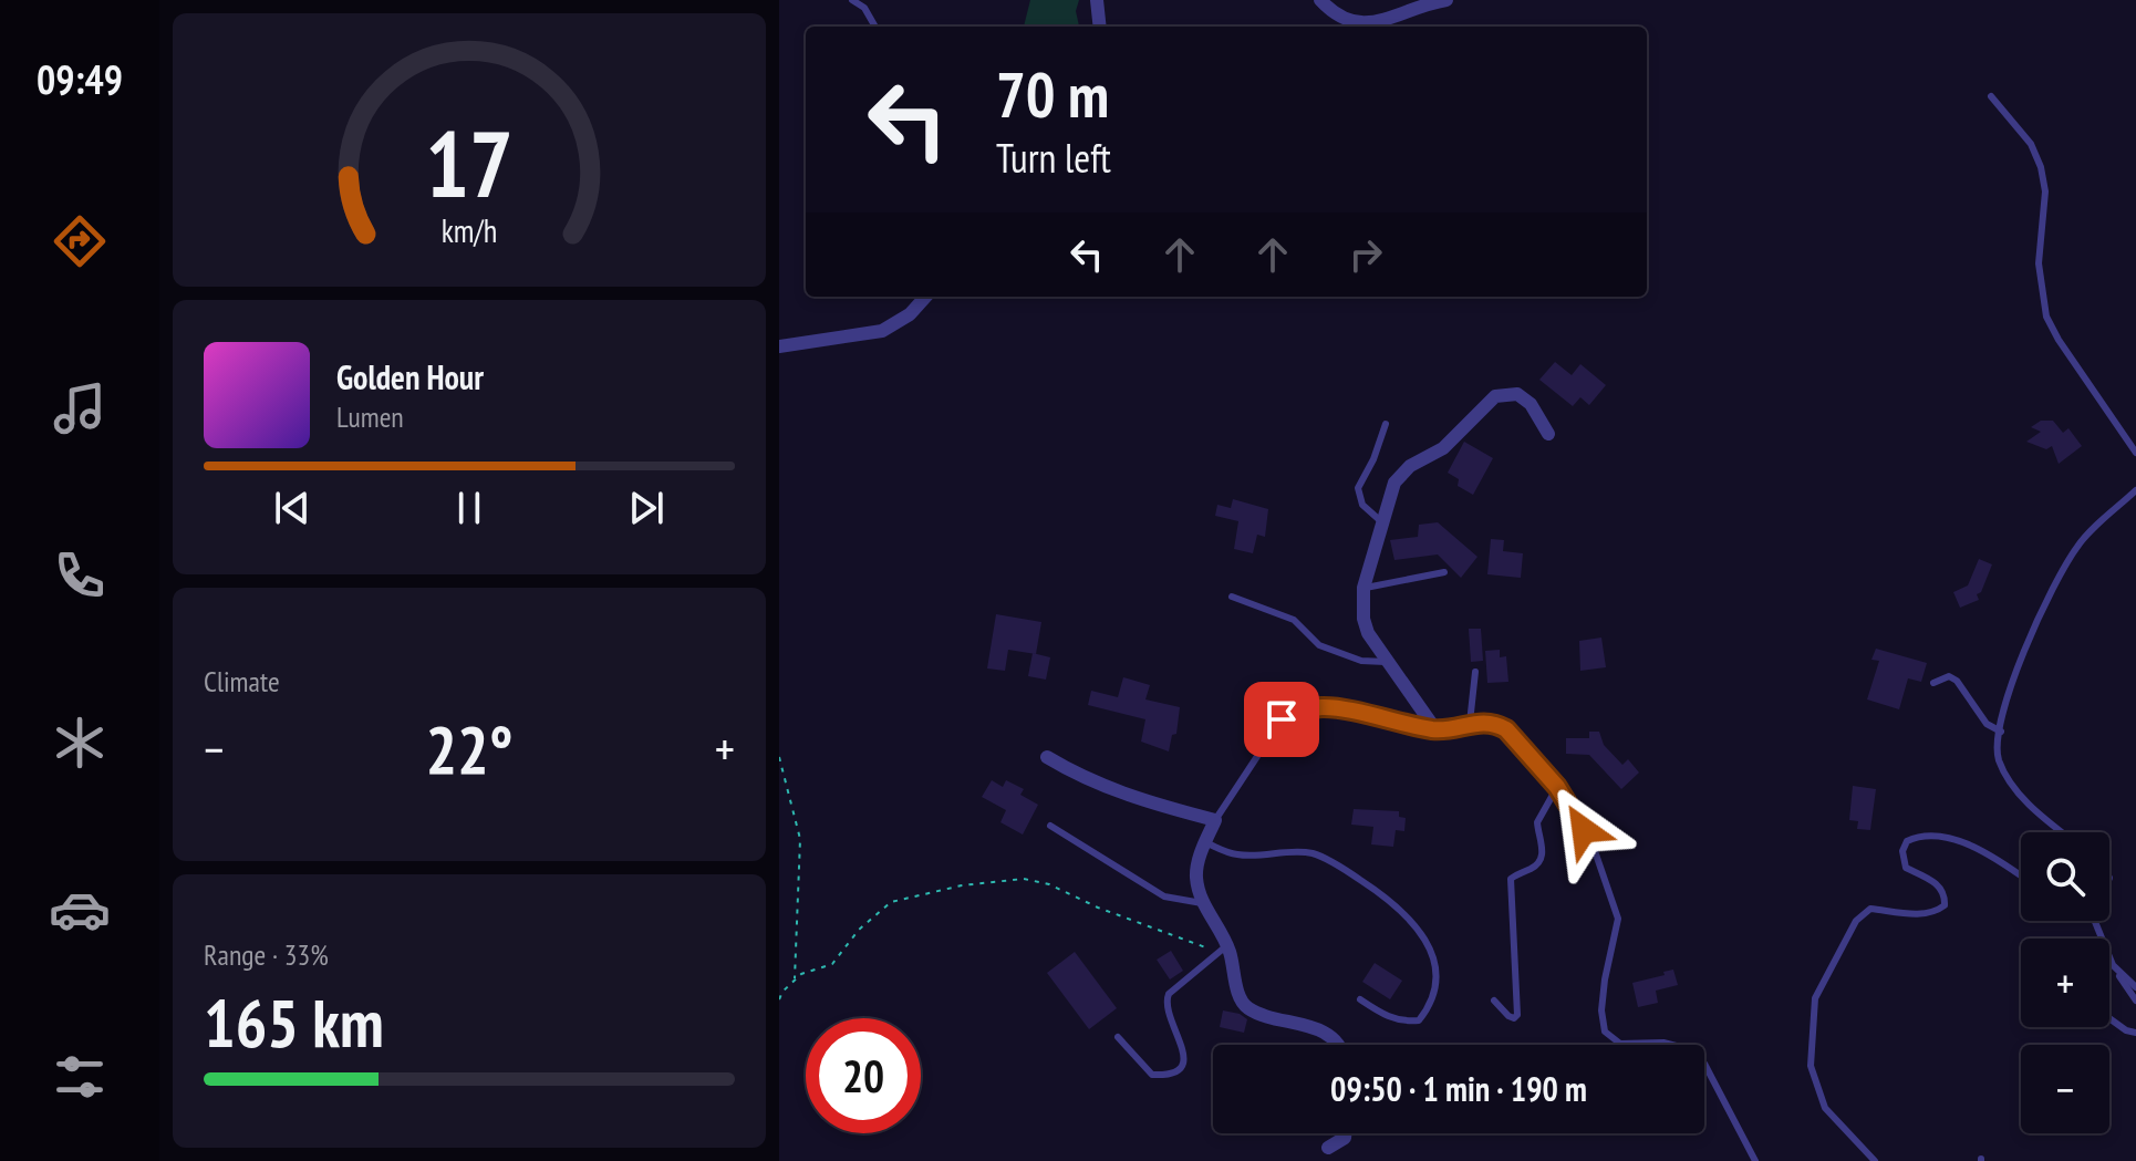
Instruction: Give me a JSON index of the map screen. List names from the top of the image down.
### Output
{
  "page": {
    "tabs": "09:49",
    "turn": ["70 m", "Turn left"],
    "song": ["Golden Hour", "Lumen"],
    "tile": [
      "Climate",
      ["Range · 33%", "165 km"]
    ],
    "heat": ["−", "22°", "+"],
    "map_buttons": ["+", "−"],
    "limit": "20",
    "trip": "09:50 · 1 min · 190 m",
    "gauge": ["17", "km/h"]
  }
}
